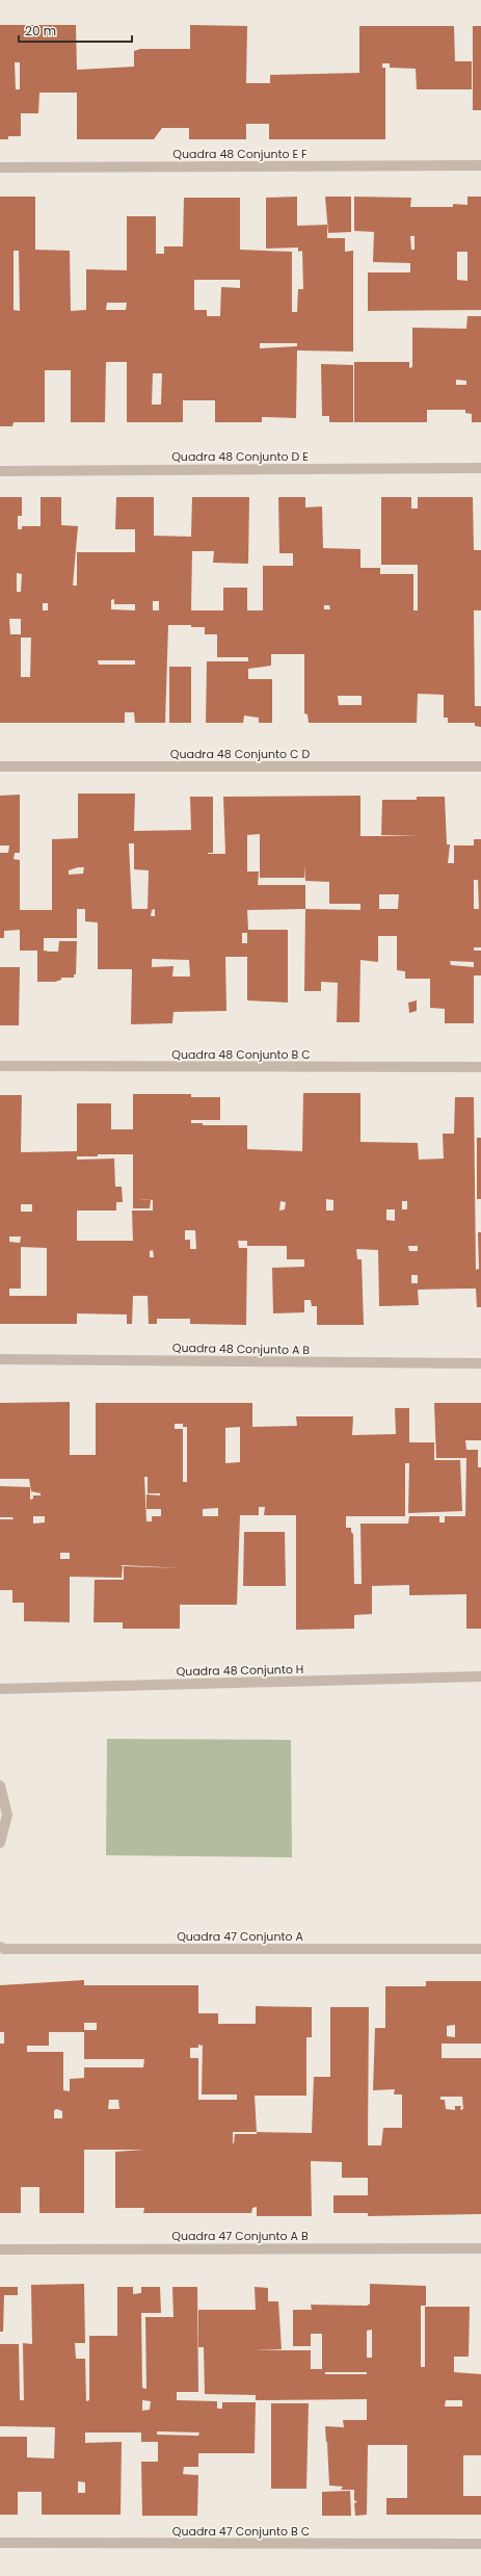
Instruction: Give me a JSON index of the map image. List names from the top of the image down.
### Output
{
  "streets": {
    "street": [
      "Quadra 48 Conjunto E F",
      "Quadra 48 Conjunto D E",
      "Quadra 48 Conjunto C D",
      "Quadra 48 Conjunto B C",
      "Quadra 48 Conjunto A B",
      "Quadra 48 Conjunto H",
      "Quadra 47 Conjunto A",
      "Quadra 47 Conjunto A B",
      "Quadra 47 Conjunto B C"
    ]
  },
  "scale_bar": "20 m"
}
